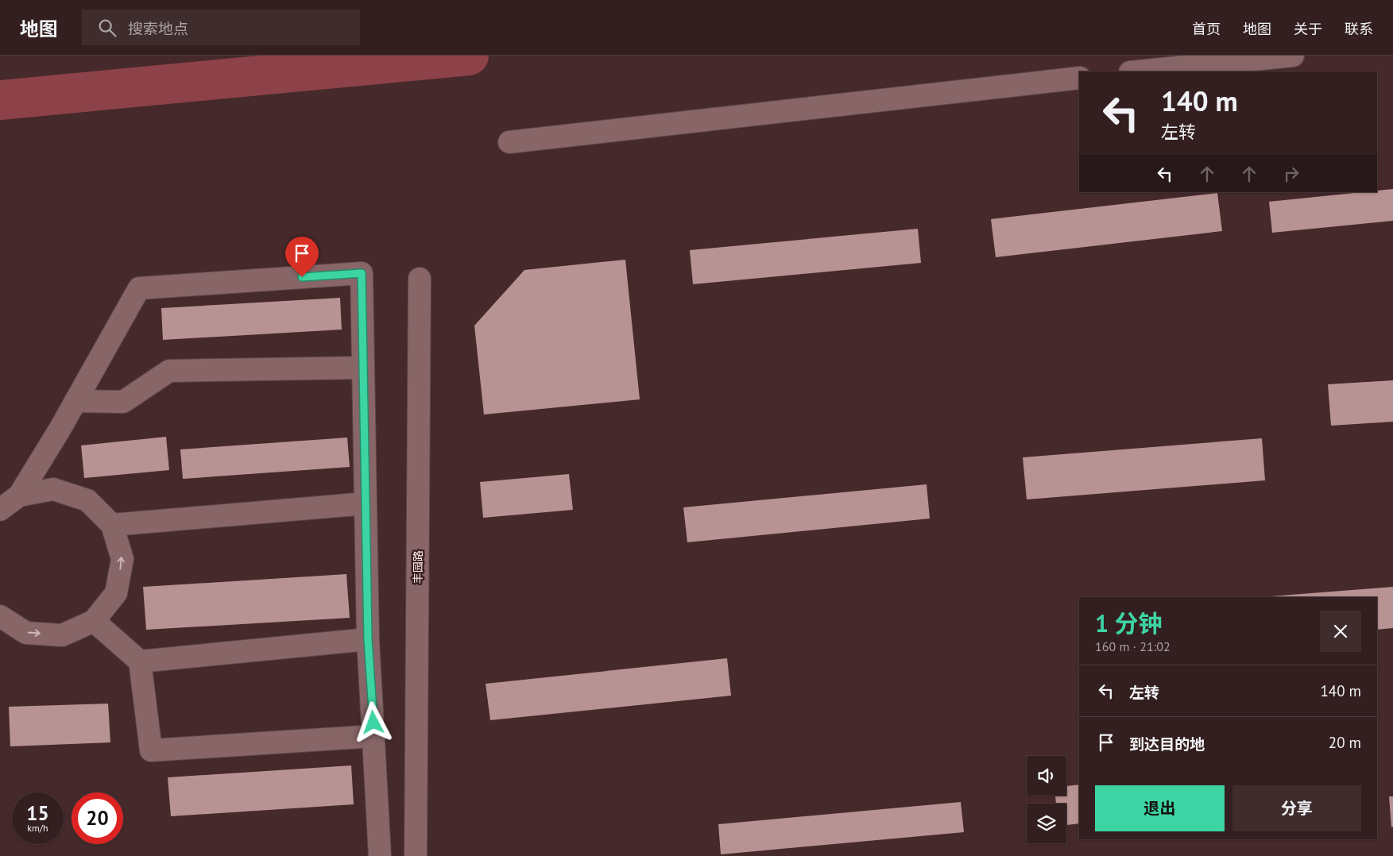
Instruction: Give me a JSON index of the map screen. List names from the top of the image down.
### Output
{
  "streets": {
    "street": ["丰园路"]
  },
  "page": {
    "header": "地图",
    "search": "搜索地点",
    "nav": [
      "首页",
      "地图",
      "关于",
      "联系"
    ],
    "turn": ["140 m", "左转"],
    "heading": ["1 分钟", "160 m · 21:02"],
    "list": [
      {
        "name": "左转",
        "value": "140 m"
      },
      {
        "name": "到达目的地",
        "value": "20 m"
      }
    ],
    "buttons": ["退出", "分享"],
    "speed": "15 km/h",
    "limit": "20"
  }
}
